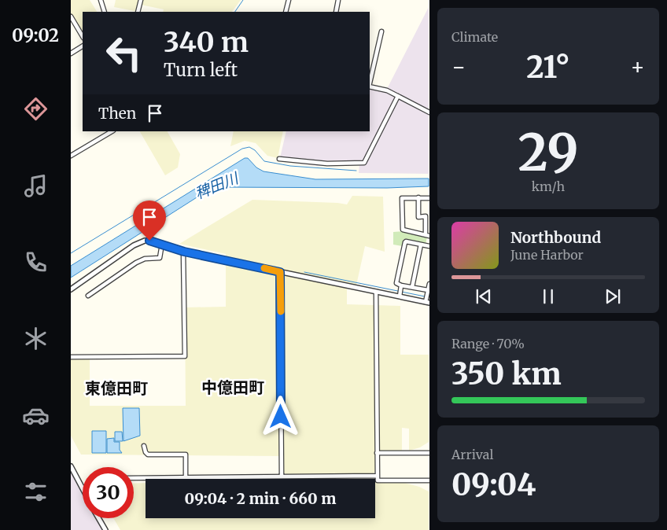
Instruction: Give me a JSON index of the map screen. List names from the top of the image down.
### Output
{
  "districts": ["中億田町", "東億田町"],
  "water": ["稗田川"],
  "page": {
    "tabs": "09:02",
    "tile": [
      "Climate",
      ["29", "km/h"],
      ["Range · 70%", "350 km"],
      ["Arrival", "09:04"]
    ],
    "turn": ["340 m", "Turn left"],
    "heat": ["−", "21°", "+"],
    "then": "Then",
    "song": ["Northbound", "June Harbor"],
    "limit": "30",
    "trip": "09:04 · 2 min · 660 m"
  }
}
